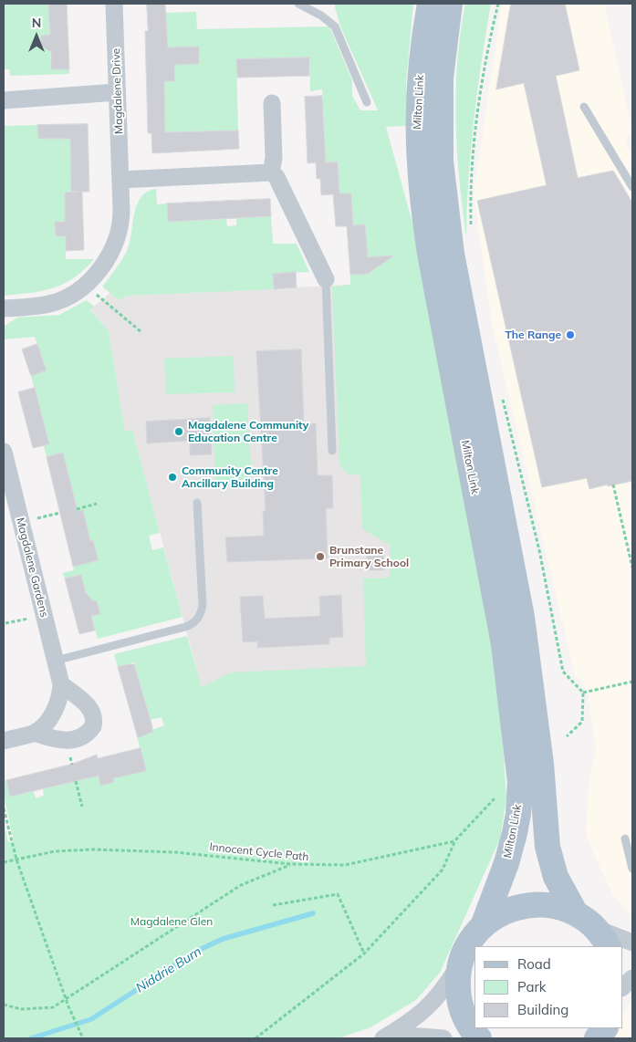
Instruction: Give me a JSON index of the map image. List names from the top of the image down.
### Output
{
  "streets": {
    "main road": ["Milton Link"],
    "street": ["Magdalene Drive", "Magdalene Gardens"],
    "path": ["Innocent Cycle Path"]
  },
  "water": ["Niddrie Burn"],
  "parks": ["Magdalene Glen"],
  "places": [
    "The Range",
    "Magdalene Community Education Centre",
    "Community Centre Ancillary Building",
    "Brunstane Primary School"
  ],
  "legend": ["Road", "Park", "Building"],
  "north": "top"
}
